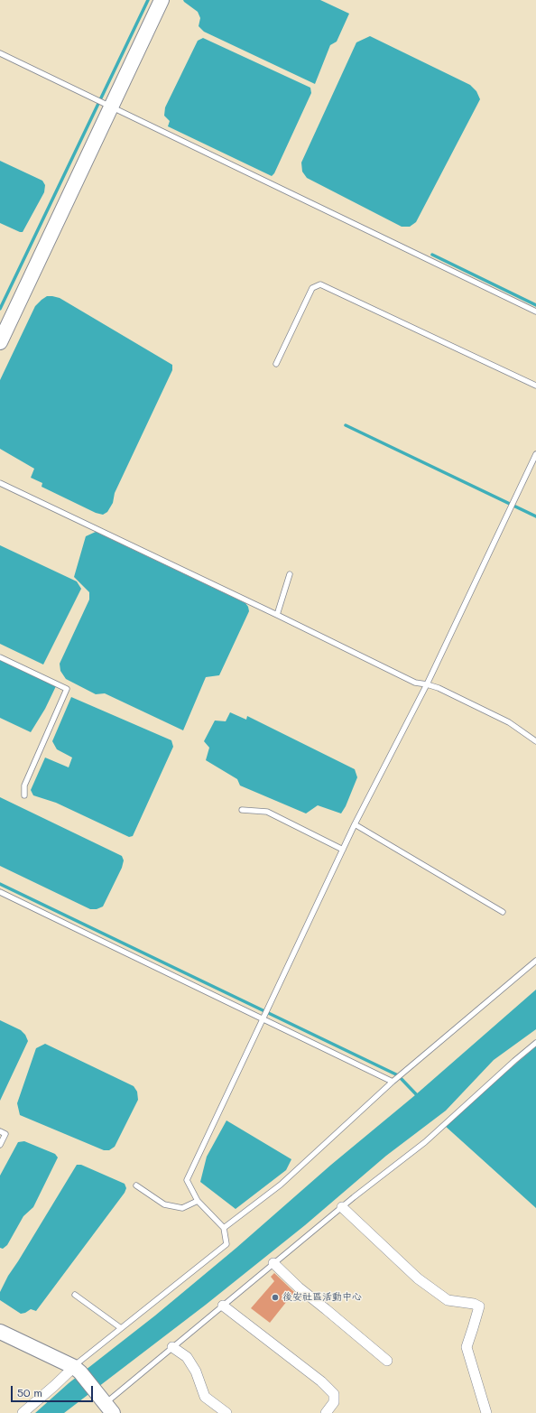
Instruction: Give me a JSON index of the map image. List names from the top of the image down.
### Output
{
  "places": ["後安社區活動中心"],
  "scale_bar": "50 m"
}
